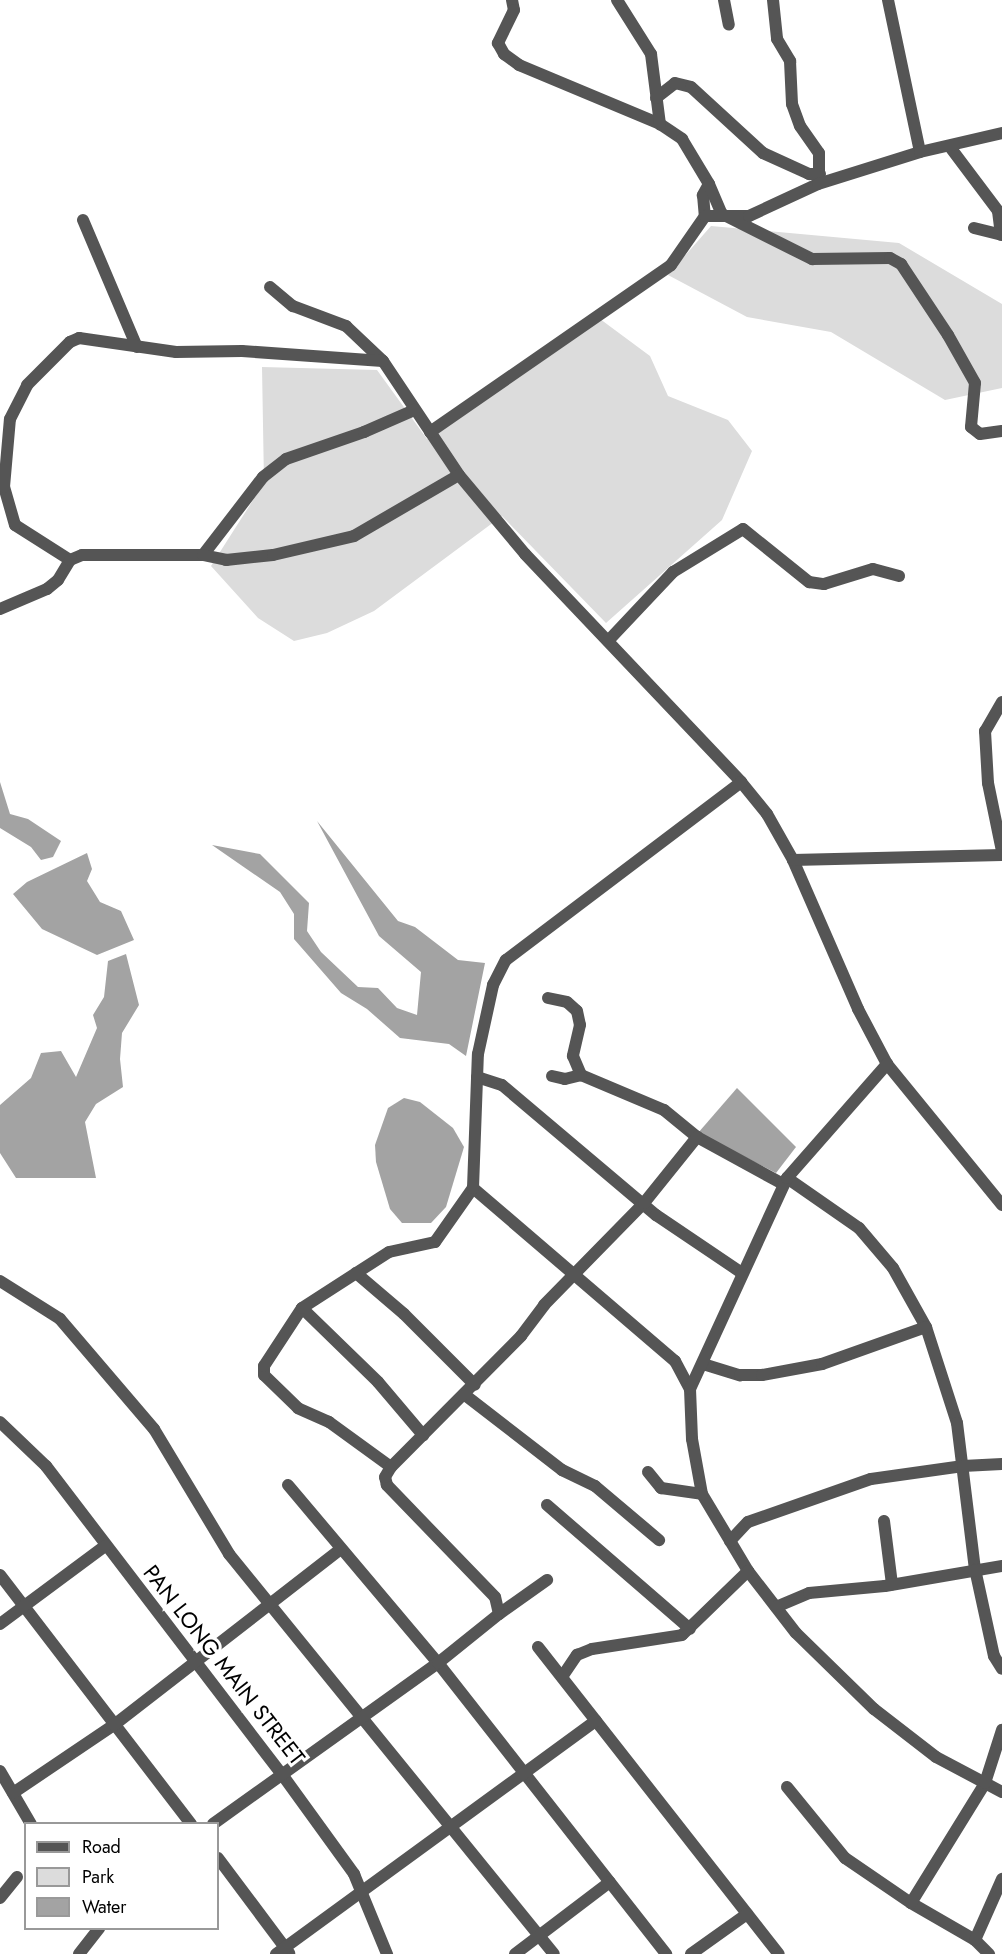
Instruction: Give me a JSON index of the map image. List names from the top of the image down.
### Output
{
  "streets": {
    "street": ["PAN LONG MAIN STREET"]
  },
  "legend": ["Road", "Park", "Water"]
}
